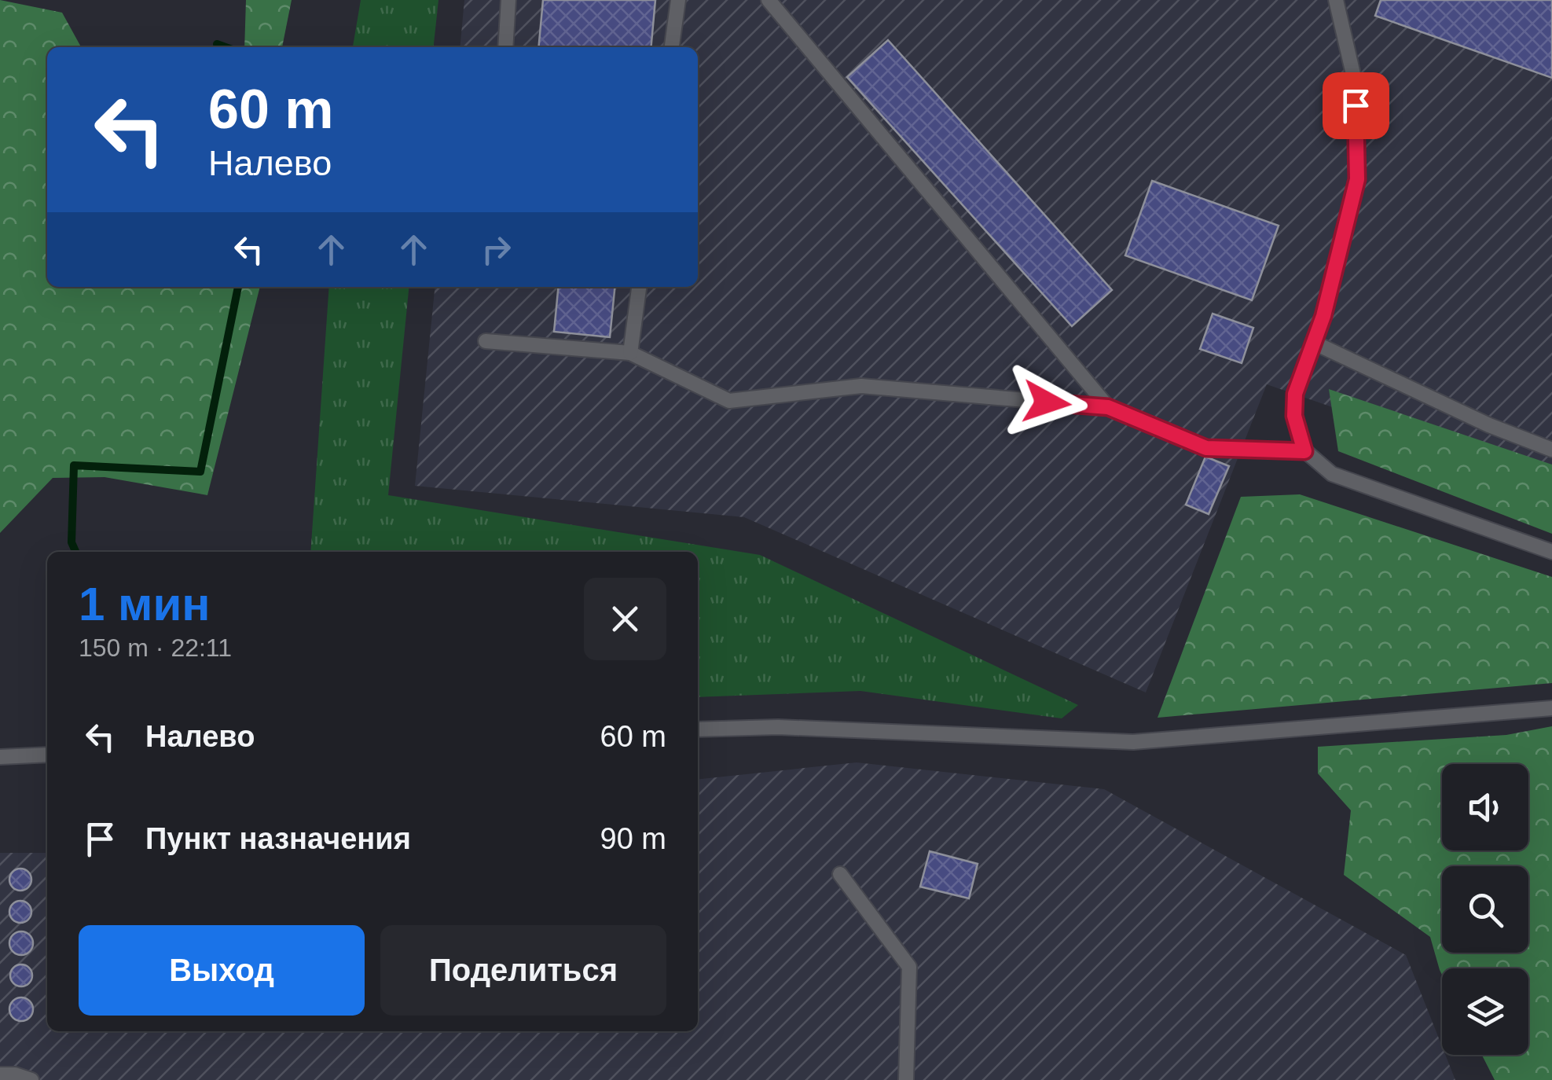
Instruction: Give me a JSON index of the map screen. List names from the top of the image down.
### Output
{
  "page": {
    "turn": ["60 m", "Налево"],
    "heading": ["1 мин", "150 m · 22:11"],
    "list": [
      {
        "name": "Налево",
        "value": "60 m"
      },
      {
        "name": "Пункт назначения",
        "value": "90 m"
      }
    ],
    "buttons": ["Выход", "Поделиться"]
  }
}
